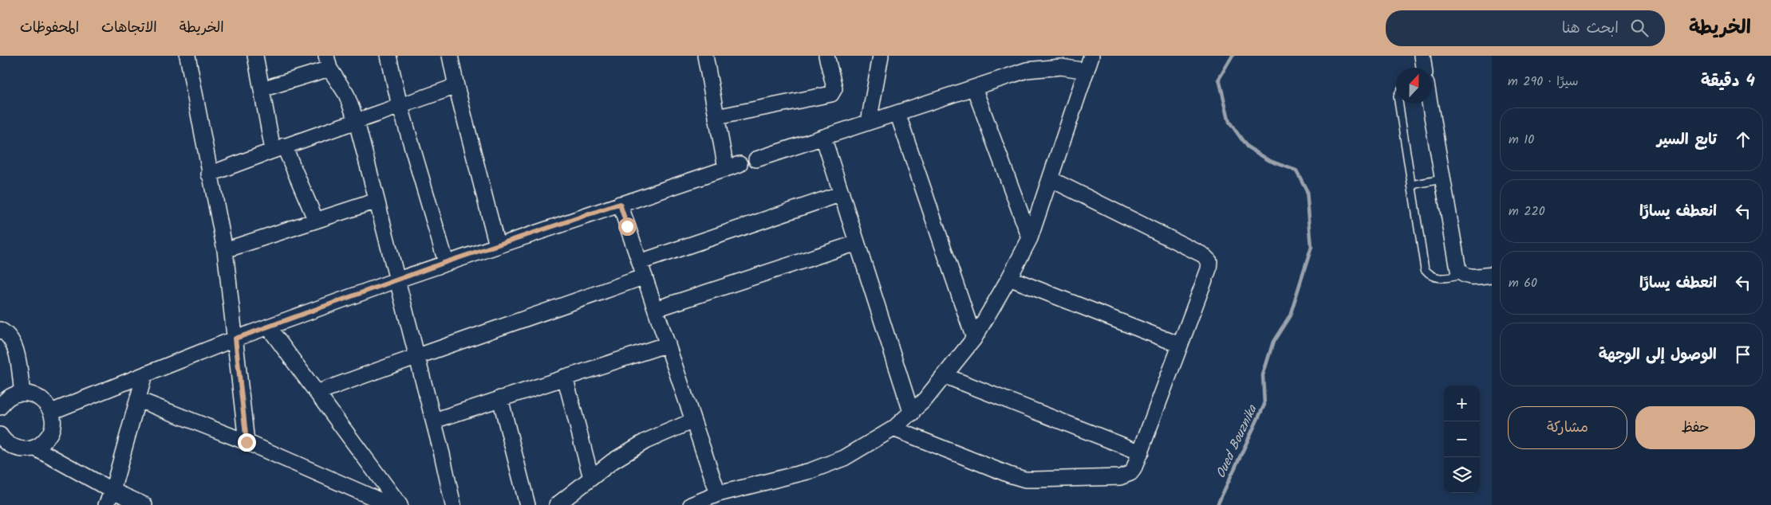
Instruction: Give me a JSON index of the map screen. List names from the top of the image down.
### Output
{
  "water": ["Oued Bouznika"],
  "north": "top",
  "page": {
    "header": "الخريطة",
    "search": "ابحث هنا",
    "nav": ["الخريطة", "الاتجاهات", "المحفوظات"],
    "heading": ["4 دقيقة", "سيرًا · 290 m"],
    "list": [
      ["تابع السير", "10 m"],
      ["انعطف يسارًا", "220 m"],
      ["انعطف يسارًا", "60 m"],
      "الوصول إلى الوجهة"
    ],
    "map_buttons": ["+", "−"],
    "buttons": ["حفظ", "مشاركة"]
  }
}
